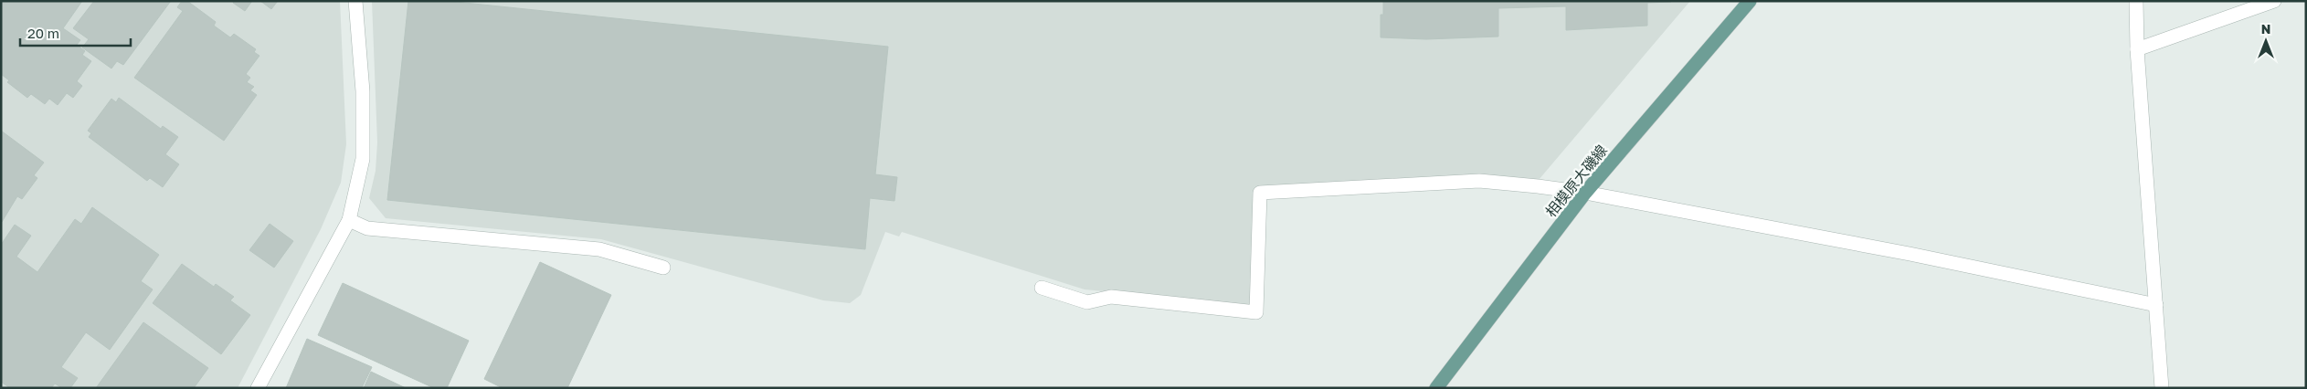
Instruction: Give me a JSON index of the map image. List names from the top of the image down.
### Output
{
  "streets": {
    "main road": ["相模原大磯線"]
  },
  "scale_bar": "20 m",
  "north": "top"
}
